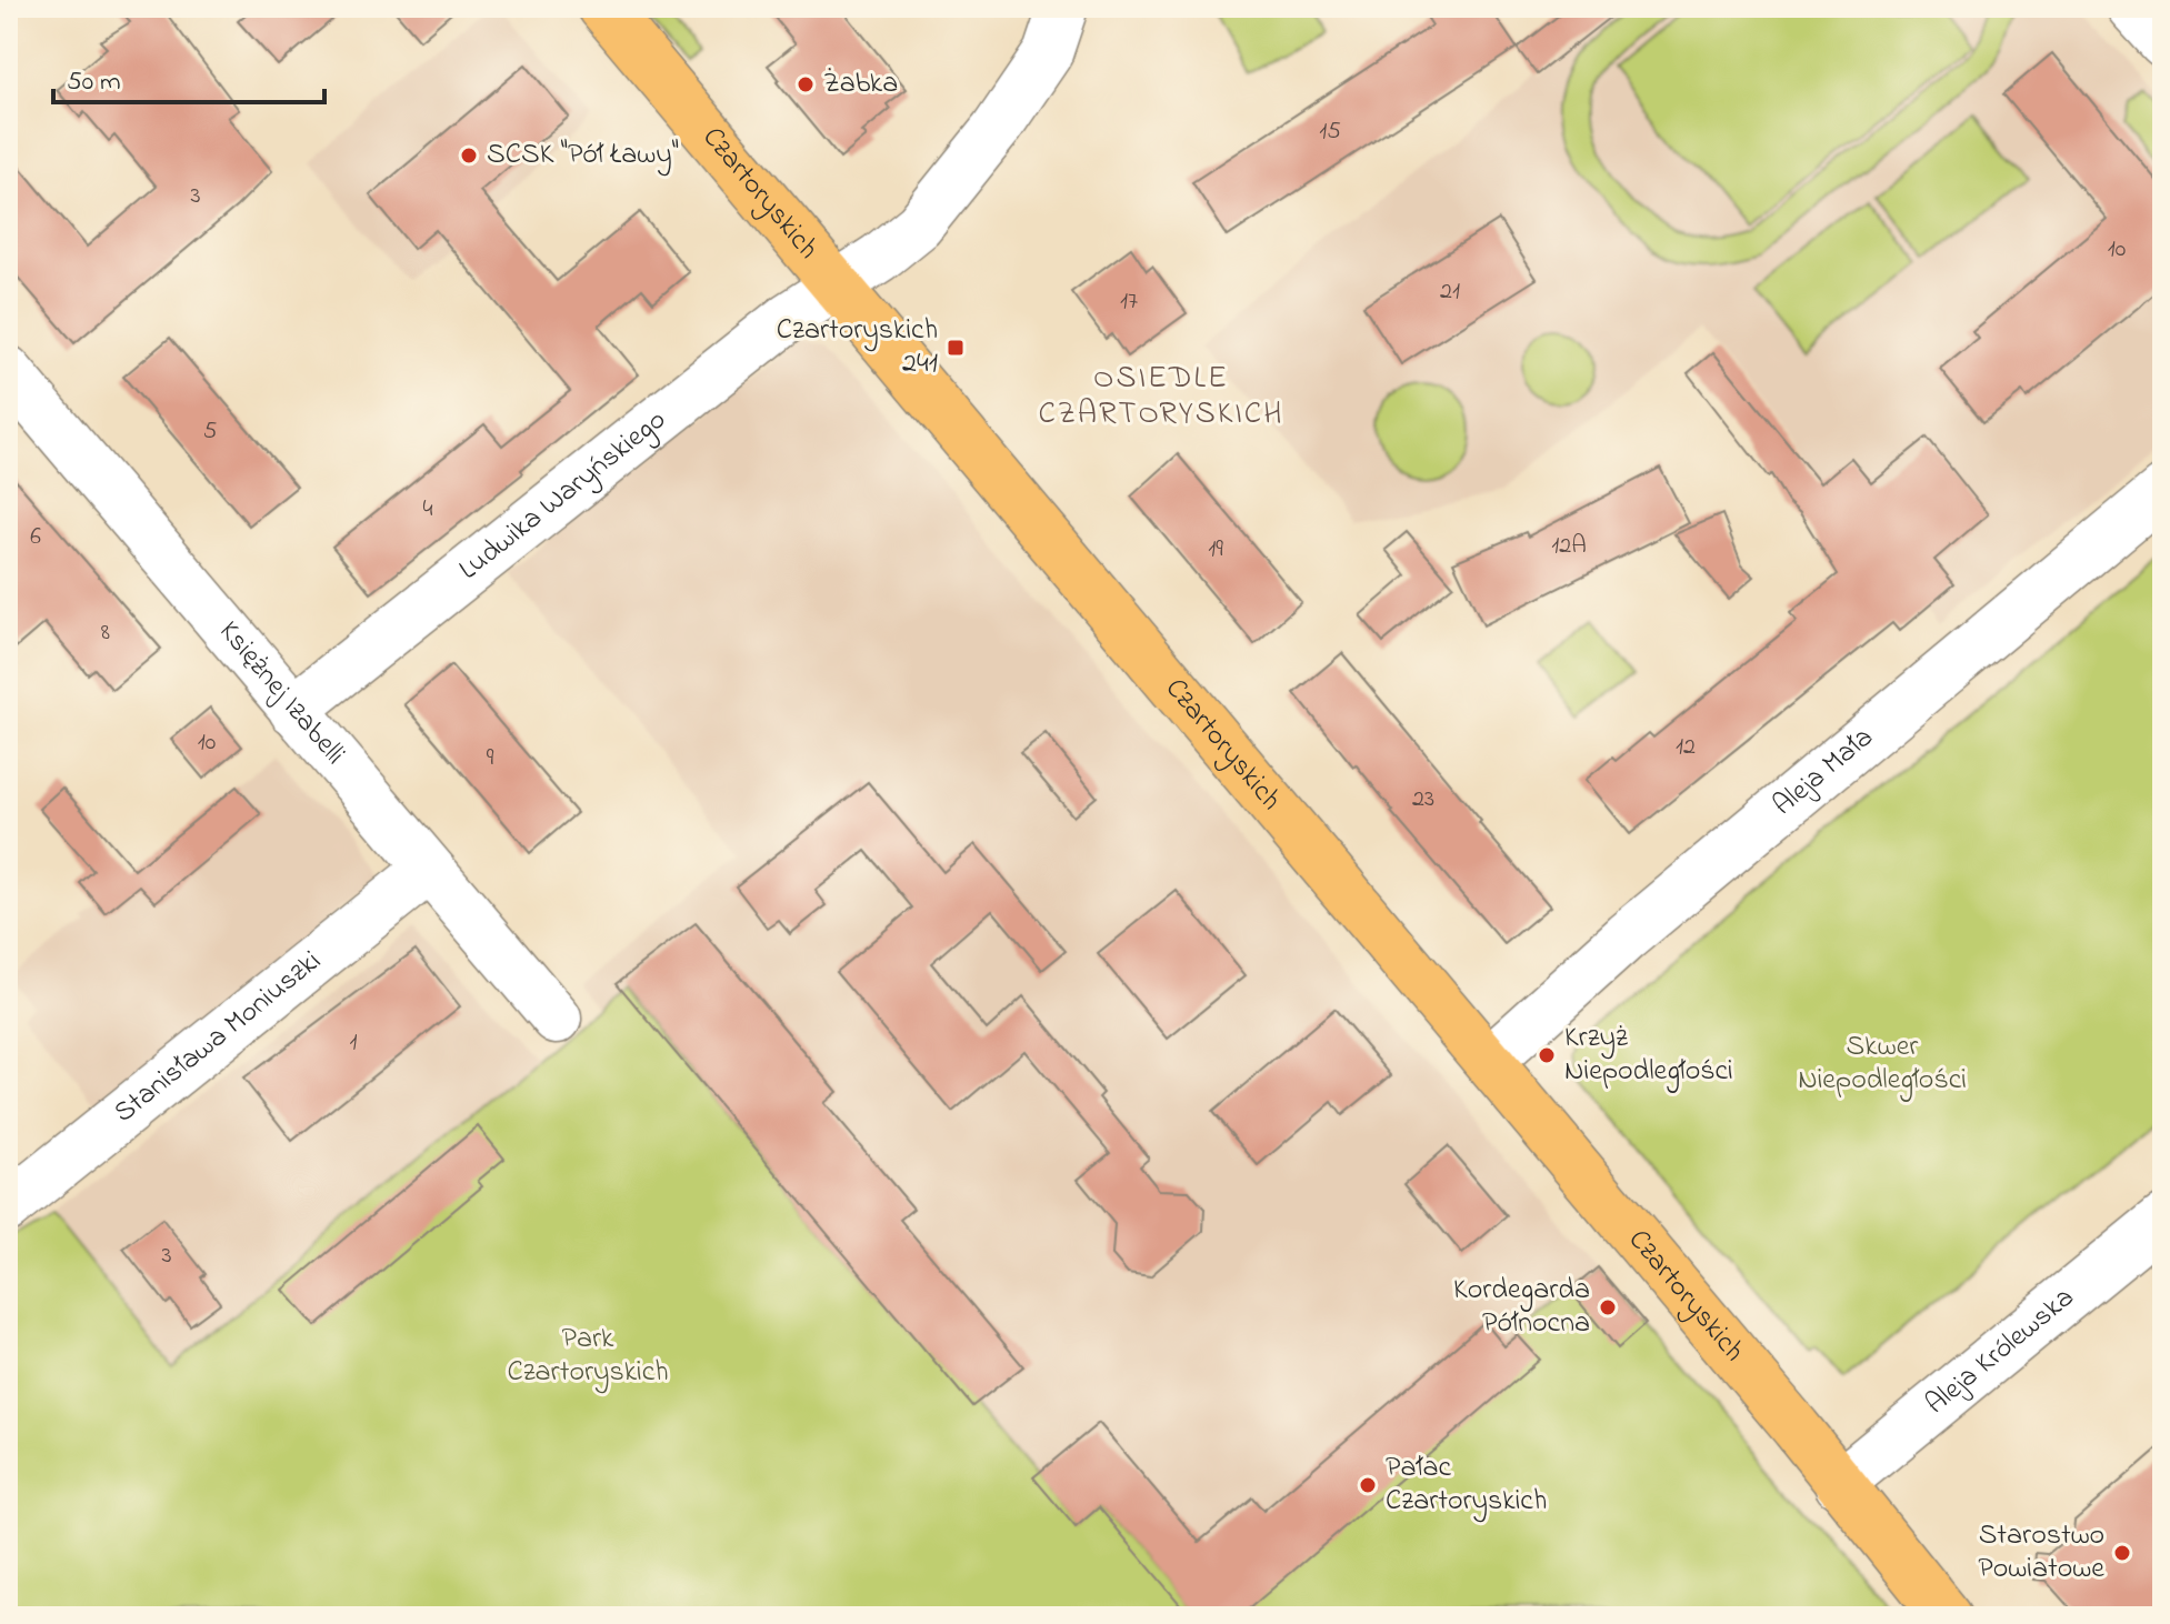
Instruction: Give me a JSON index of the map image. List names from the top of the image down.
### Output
{
  "streets": {
    "main road": ["Czartoryskich"],
    "street": [
      "Ludwika Waryńskiego",
      "Księżnej Izabelli",
      "Aleja Mała",
      "Stanisława Moniuszki",
      "Aleja Królewska"
    ]
  },
  "crossings": [
    ["Czartoryskich", "Ludwika Waryńskiego"],
    ["Czartoryskich", "Aleja Mała"],
    ["Czartoryskich", "Aleja Królewska"],
    ["Ludwika Waryńskiego", "Księżnej Izabelli"],
    ["Księżnej Izabelli", "Stanisława Moniuszki"]
  ],
  "districts": ["OSIEDLE CZARTORYSKICH"],
  "parks": ["Skwer Niepodległości", "Park Czartoryskich"],
  "places": {
    "other": [
      "Żabka",
      "SCSK \"Pół Ławy\"",
      "Krzyż Niepodległości",
      "Kordegarda Północna",
      "Pałac Czartoryskich",
      "Starostwo Powiatowe"
    ],
    "transit": ["Czartoryskich 241"]
  },
  "house_numbers": [
    "15",
    "3",
    "10",
    "21",
    "17",
    "5",
    "4",
    "6",
    "12A",
    "19",
    "8",
    "10",
    "12",
    "9",
    "23",
    "1",
    "3"
  ],
  "scale_bar": "50 m"
}
